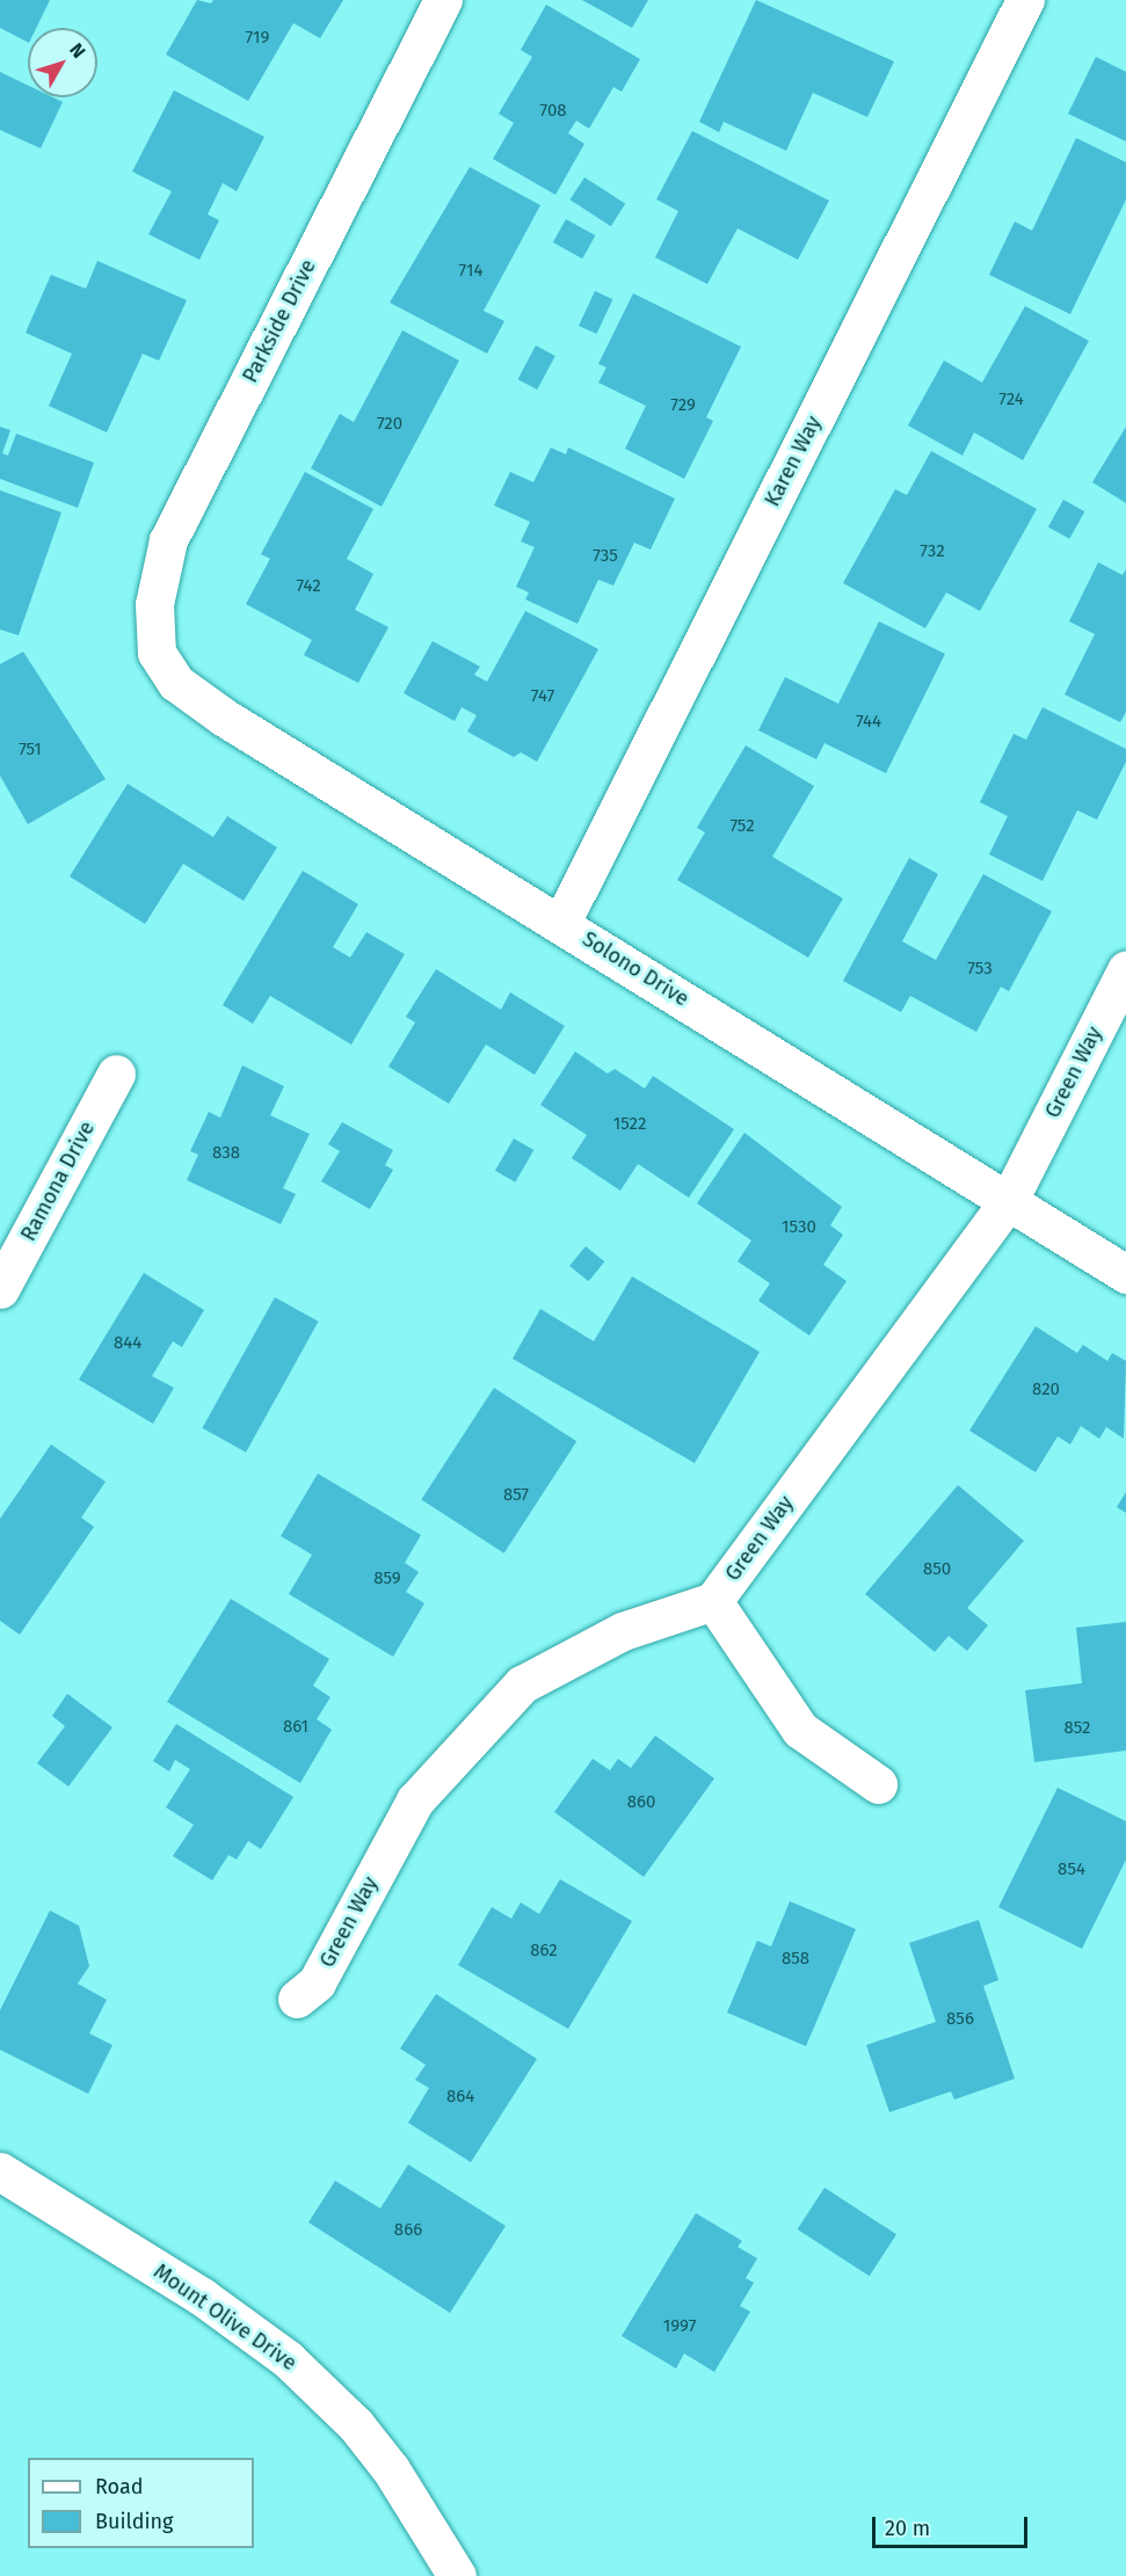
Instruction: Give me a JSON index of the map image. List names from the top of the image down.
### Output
{
  "streets": {
    "street": [
      "Parkside Drive",
      "Karen Way",
      "Solono Drive",
      "Green Way",
      "Ramona Drive",
      "Mount Olive Drive"
    ]
  },
  "crossings": [
    ["Parkside Drive", "Solono Drive"],
    ["Karen Way", "Solono Drive"],
    ["Solono Drive", "Green Way"]
  ],
  "house_numbers": [
    "719",
    "708",
    "714",
    "724",
    "729",
    "720",
    "732",
    "735",
    "742",
    "747",
    "744",
    "751",
    "752",
    "753",
    "1522",
    "838",
    "1530",
    "844",
    "820",
    "857",
    "850",
    "859",
    "861",
    "852",
    "860",
    "854",
    "862",
    "858",
    "856",
    "864",
    "866",
    "1997"
  ],
  "legend": ["Road", "Building"],
  "scale_bar": "20 m",
  "north": "top right"
}
